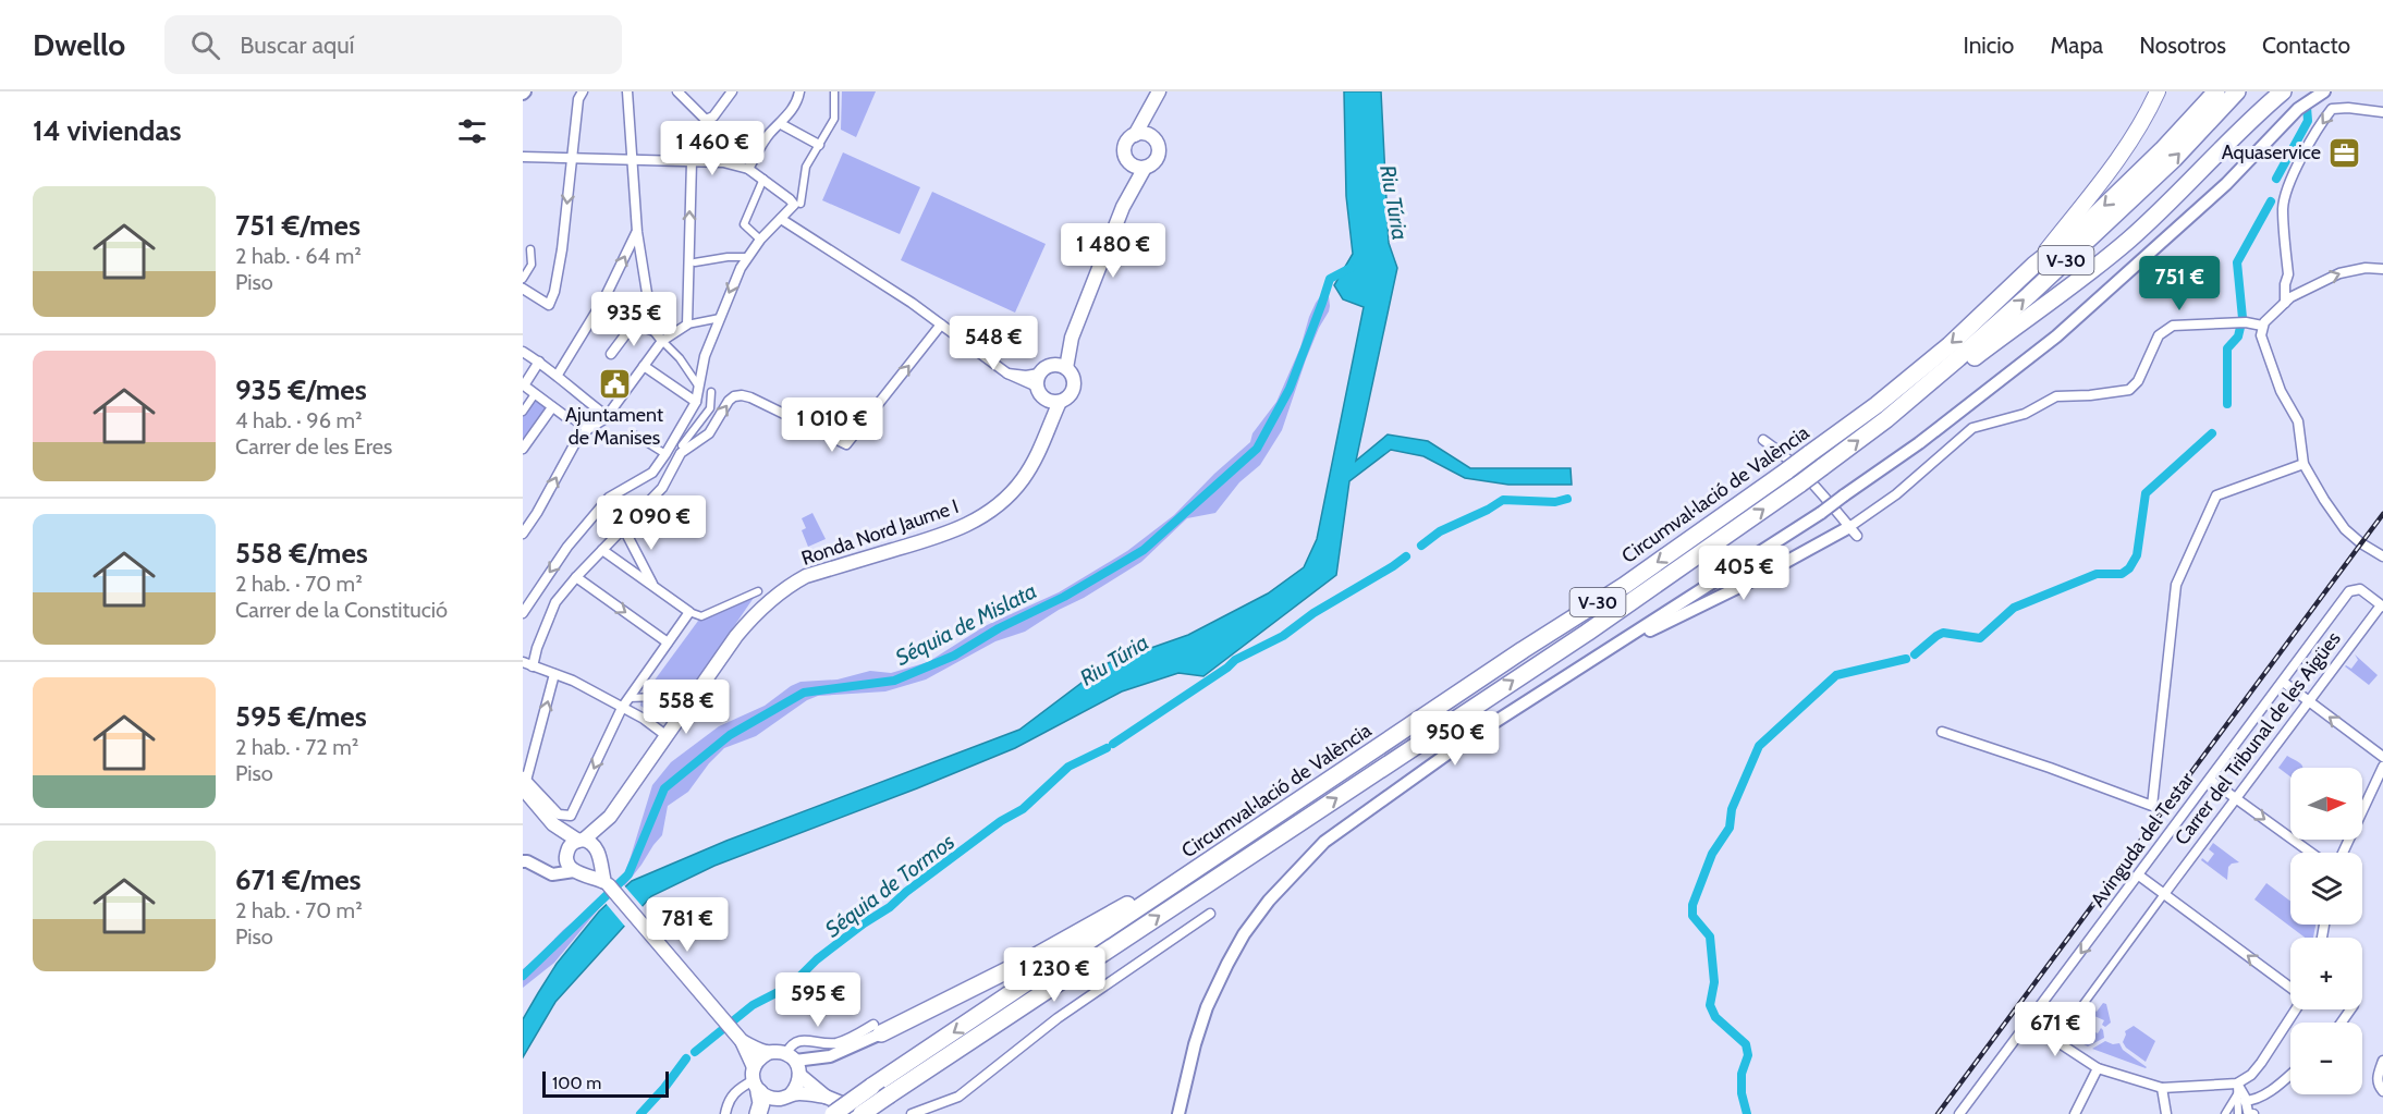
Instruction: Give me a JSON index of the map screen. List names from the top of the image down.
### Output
{
  "streets": {
    "highway": ["V-30", "Circumval·lació de València"],
    "main road": ["Ronda Nord Jaume I"],
    "street": ["Carrer del Tribunal de les Aigües", "Avinguda del Testar"]
  },
  "crossings": [
    ["Carrer del Tribunal de les Aigües", "Avinguda del Testar"]
  ],
  "water": ["Riu Túria", "Séquia de Mislata", "Séquia de Tormos"],
  "places": {
    "office": ["Aquaservice"],
    "public building": ["Ajuntament de Manises"]
  },
  "scale_bar": "100 m",
  "north": "right",
  "page": {
    "header": "Dwello",
    "search": "Buscar aquí",
    "nav": [
      "Inicio",
      "Mapa",
      "Nosotros",
      "Contacto"
    ],
    "heading": "14 viviendas",
    "price": [
      "1 460 €",
      "1 480 €",
      "751 €",
      "935 €",
      "548 €",
      "1 010 €",
      "2 090 €",
      "405 €",
      "558 €",
      "950 €",
      "781 €",
      "1 230 €",
      "595 €",
      "671 €"
    ],
    "list": [
      {
        "name": "751 €/mes",
        "note": "2 hab. · 64 m² · Piso"
      },
      {
        "name": "935 €/mes",
        "note": "4 hab. · 96 m² · Carrer de les Eres"
      },
      {
        "name": "558 €/mes",
        "note": "2 hab. · 70 m² · Carrer de la Constitució"
      },
      {
        "name": "595 €/mes",
        "note": "2 hab. · 72 m² · Piso"
      },
      {
        "name": "671 €/mes",
        "note": "2 hab. · 70 m² · Piso"
      }
    ],
    "map_buttons": ["+", "−"],
    "scale": "100 m"
  }
}
